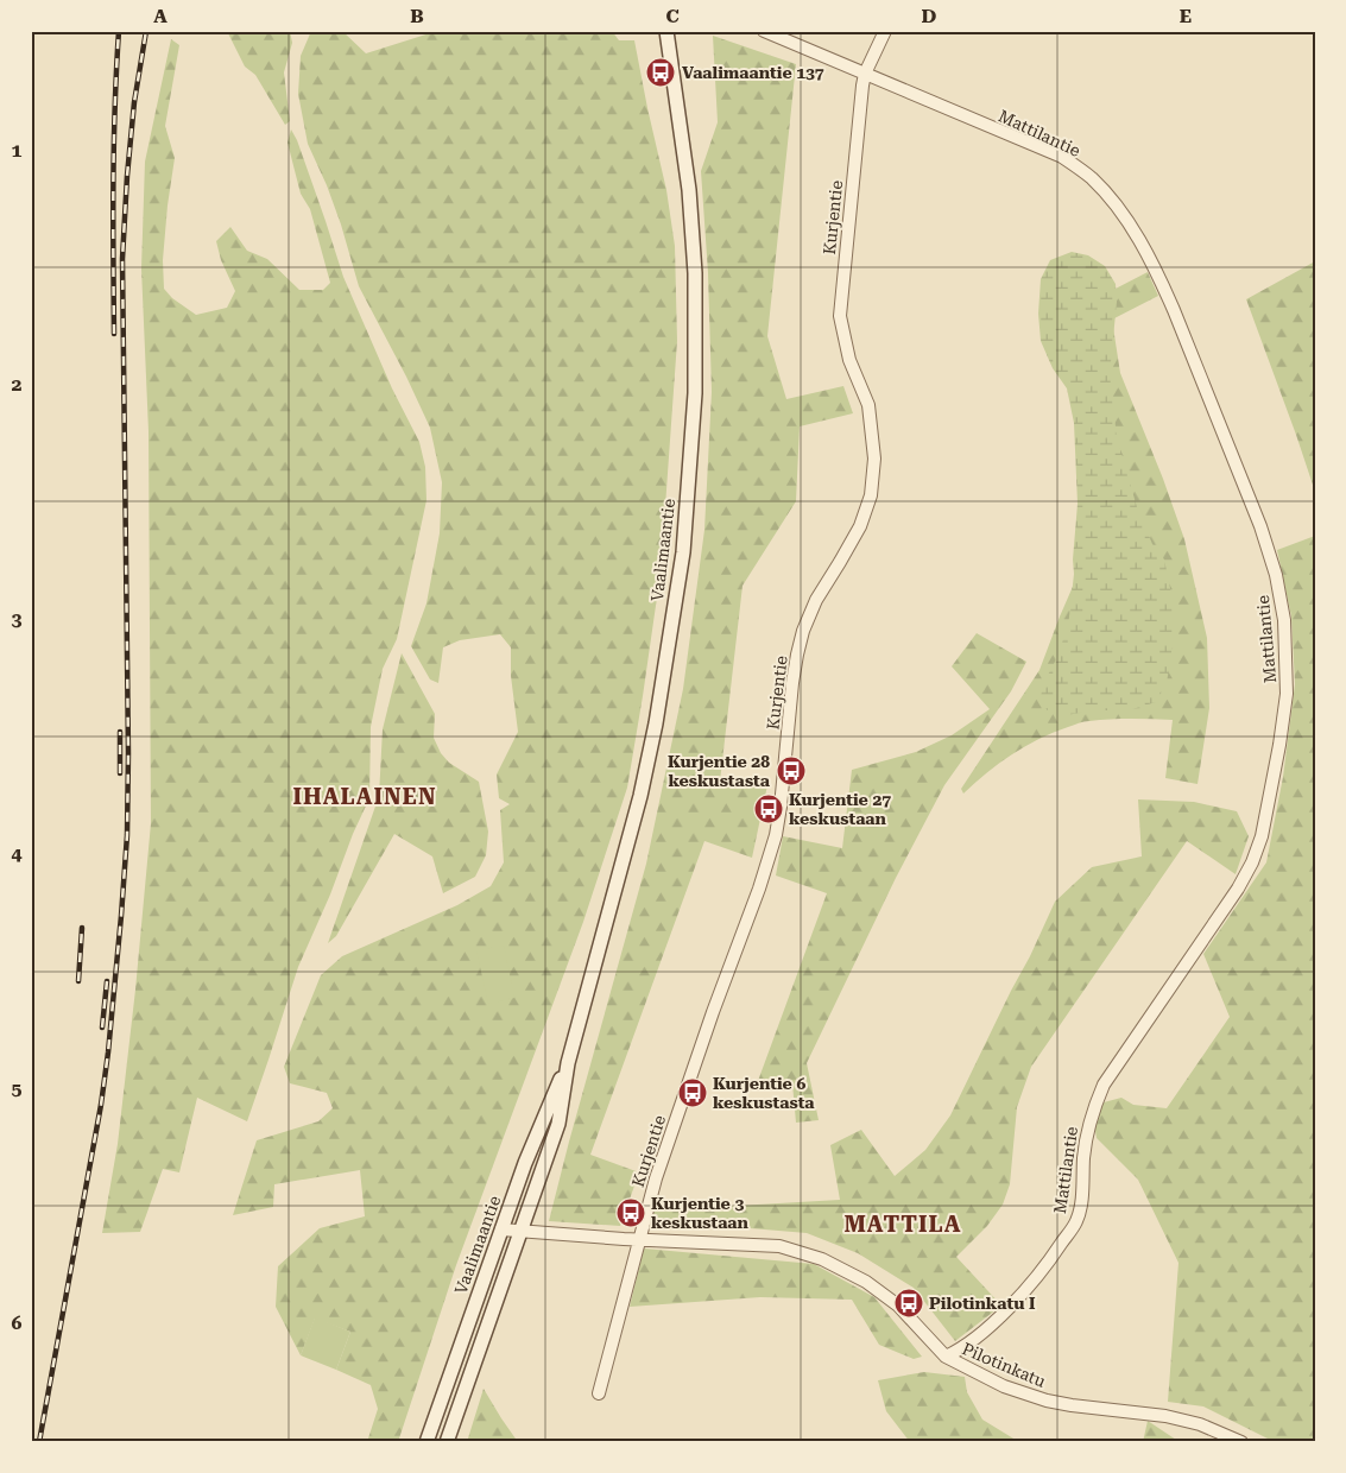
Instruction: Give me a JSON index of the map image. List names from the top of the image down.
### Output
{
  "streets": {
    "main road": ["Vaalimaantie"],
    "street": ["Mattilantie", "Kurjentie", "Pilotinkatu"]
  },
  "crossings": [
    ["Mattilantie", "Kurjentie"],
    ["Mattilantie", "Pilotinkatu"],
    ["Kurjentie", "Pilotinkatu"],
    ["Vaalimaantie", "Pilotinkatu"]
  ],
  "districts": ["IHALAINEN", "MATTILA"],
  "places": {
    "bus stop": [
      "Vaalimaantie 137",
      "Kurjentie 28 keskustasta",
      "Kurjentie 27 keskustaan",
      "Kurjentie 6 keskustasta",
      "Kurjentie 3 keskustaan",
      "Pilotinkatu I"
    ]
  },
  "grid": {
    "columns": [
      "A",
      "B",
      "C",
      "D",
      "E"
    ],
    "rows": [
      "1",
      "2",
      "3",
      "4",
      "5",
      "6"
    ]
  }
}
